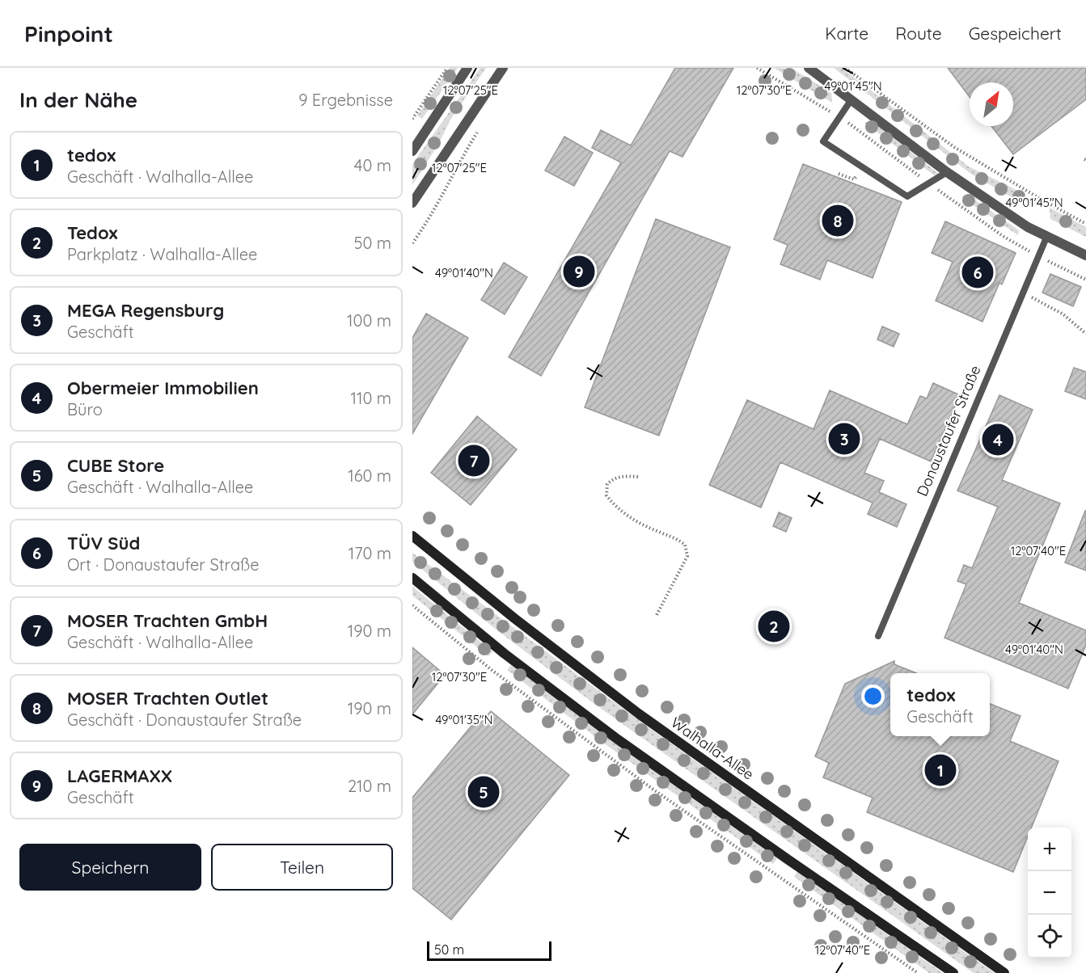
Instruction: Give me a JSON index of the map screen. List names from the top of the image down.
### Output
{
  "streets": {
    "main road": ["Walhalla-Allee"],
    "lane": ["Donaustaufer Straße"]
  },
  "scale_bar": "50 m",
  "north": "top right",
  "page": {
    "header": "Pinpoint",
    "nav": ["Karte", "Route", "Gespeichert"],
    "heading": ["In der Nähe", "9 Ergebnisse"],
    "list": [
      {
        "mark": "1",
        "name": "tedox",
        "note": "Geschäft · Walhalla-Allee",
        "value": "40 m"
      },
      {
        "mark": "2",
        "name": "Tedox",
        "note": "Parkplatz · Walhalla-Allee",
        "value": "50 m"
      },
      {
        "mark": "3",
        "name": "MEGA Regensburg",
        "note": "Geschäft",
        "value": "100 m"
      },
      {
        "mark": "4",
        "name": "Obermeier Immobilien",
        "note": "Büro",
        "value": "110 m"
      },
      {
        "mark": "5",
        "name": "CUBE Store",
        "note": "Geschäft · Walhalla-Allee",
        "value": "160 m"
      },
      {
        "mark": "6",
        "name": "TÜV Süd",
        "note": "Ort · Donaustaufer Straße",
        "value": "170 m"
      },
      {
        "mark": "7",
        "name": "MOSER Trachten GmbH",
        "note": "Geschäft · Walhalla-Allee",
        "value": "190 m"
      },
      {
        "mark": "8",
        "name": "MOSER Trachten Outlet",
        "note": "Geschäft · Donaustaufer Straße",
        "value": "190 m"
      },
      {
        "mark": "9",
        "name": "LAGERMAXX",
        "note": "Geschäft",
        "value": "210 m"
      }
    ],
    "pins": [
      "8",
      "9",
      "6",
      "3",
      "4",
      "7",
      "2",
      "1",
      "5"
    ],
    "popup": ["tedox", "Geschäft"],
    "map_buttons": ["+", "−"],
    "buttons": ["Speichern", "Teilen"],
    "scale": "50 m"
  },
  "coordinates": [
    "49°01'45\"N",
    "12°07'25\"E",
    "12°07'30\"E",
    "49°01'40\"N",
    "12°07'40\"E",
    "49°01'35\"N"
  ]
}
